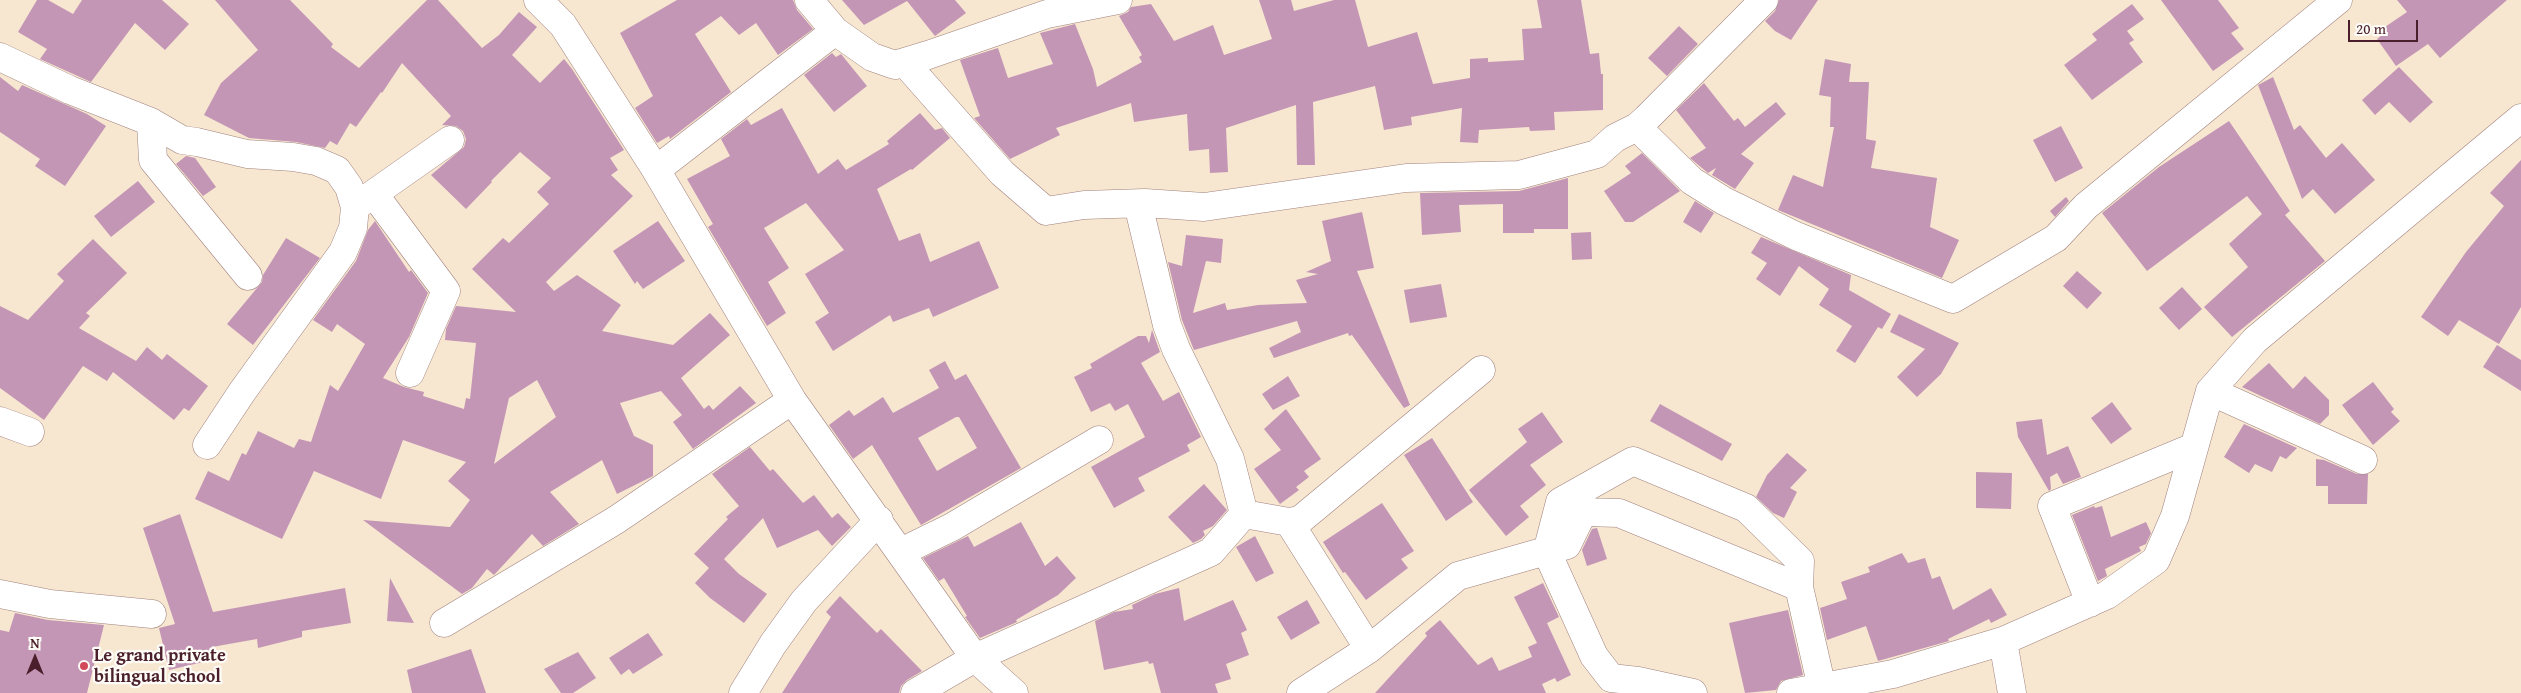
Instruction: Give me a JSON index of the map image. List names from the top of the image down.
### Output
{
  "places": ["Le grand private bilingual school"],
  "scale_bar": "20 m",
  "north": "top"
}
